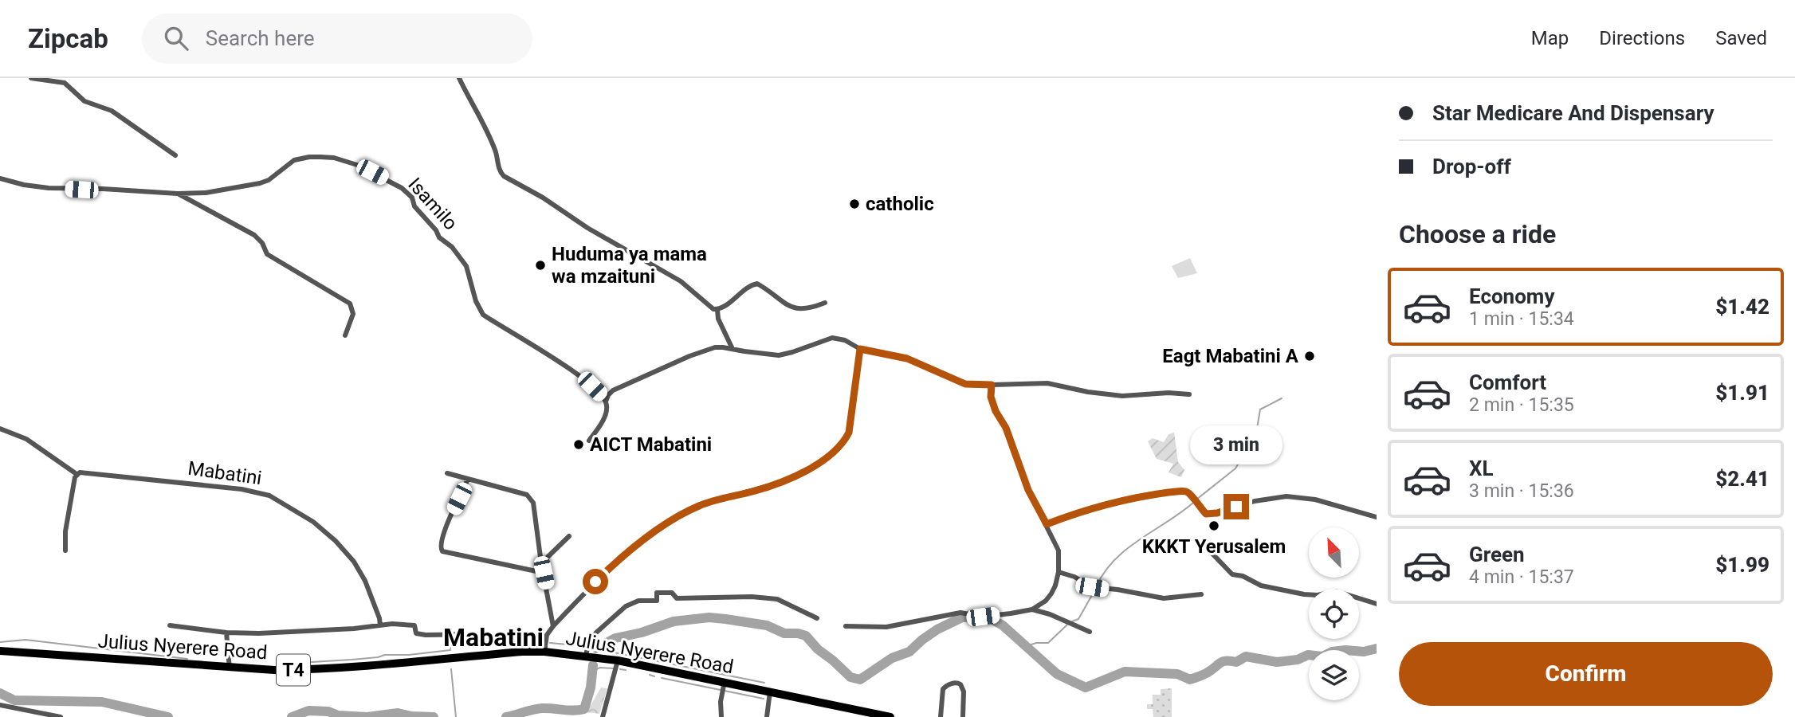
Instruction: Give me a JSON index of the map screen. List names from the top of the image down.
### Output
{
  "streets": {
    "highway": ["Julius Nyerere Road", "T4"],
    "street": ["Isamilo", "Mabatini"]
  },
  "districts": ["Mabatini"],
  "places": [
    "catholic",
    "Huduma ya mama wa mzaituni",
    "Eagt Mabatini A",
    "AICT Mabatini",
    "KKKT Yerusalem"
  ],
  "north": "top left",
  "page": {
    "header": "Zipcab",
    "search": "Search here",
    "nav": ["Map", "Directions", "Saved"],
    "banner": ["Star Medicare And Dispensary", "Drop-off"],
    "heading": "Choose a ride",
    "list": [
      {
        "name": "Economy",
        "note": "1 min · 15:34",
        "value": "$1.42"
      },
      {
        "name": "Comfort",
        "note": "2 min · 15:35",
        "value": "$1.91"
      },
      {
        "name": "XL",
        "note": "3 min · 15:36",
        "value": "$2.41"
      },
      {
        "name": "Green",
        "note": "4 min · 15:37",
        "value": "$1.99"
      }
    ],
    "bubble": "3 min",
    "buttons": "Confirm"
  }
}
